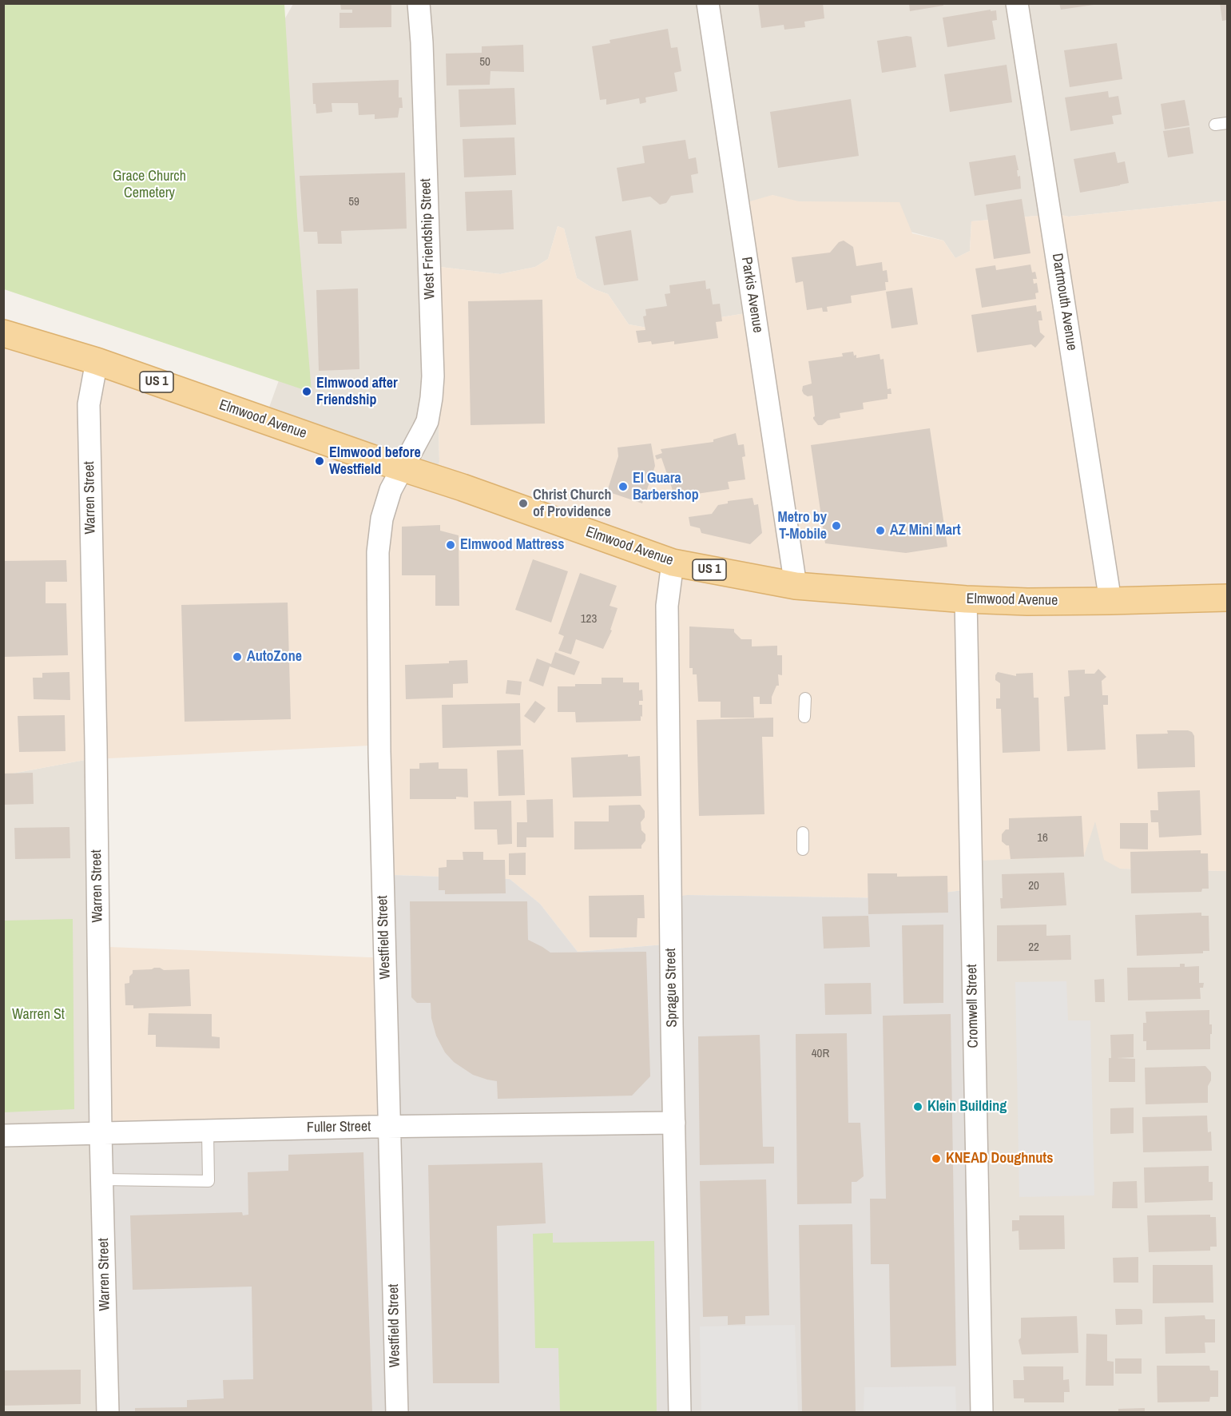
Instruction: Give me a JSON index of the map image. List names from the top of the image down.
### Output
{
  "streets": {
    "main road": ["US 1", "Elmwood Avenue"],
    "street": [
      "West Friendship Street",
      "Parkis Avenue",
      "Dartmouth Avenue",
      "Warren Street",
      "Westfield Street",
      "Sprague Street",
      "Cromwell Street",
      "Fuller Street"
    ]
  },
  "crossings": [
    ["West Friendship Street", "Elmwood Avenue"],
    ["West Friendship Street", "Westfield Street"],
    ["Parkis Avenue", "Elmwood Avenue"],
    ["Dartmouth Avenue", "Elmwood Avenue"],
    ["Elmwood Avenue", "Warren Street"],
    ["Elmwood Avenue", "Westfield Street"],
    ["Elmwood Avenue", "Sprague Street"],
    ["Elmwood Avenue", "Cromwell Street"],
    ["Warren Street", "Fuller Street"],
    ["Westfield Street", "Fuller Street"],
    ["Sprague Street", "Fuller Street"]
  ],
  "parks": ["Grace Church Cemetery", "Warren St"],
  "places": [
    "Elmwood after Friendship",
    "Elmwood before Westfield",
    "El Guara Barbershop",
    "Christ Church of Providence",
    "Metro by T-Mobile",
    "AZ Mini Mart",
    "Elmwood Mattress",
    "AutoZone",
    "Klein Building",
    "KNEAD Doughnuts"
  ],
  "house_numbers": [
    "50",
    "59",
    "123",
    "16",
    "20",
    "22",
    "40R"
  ]
}
